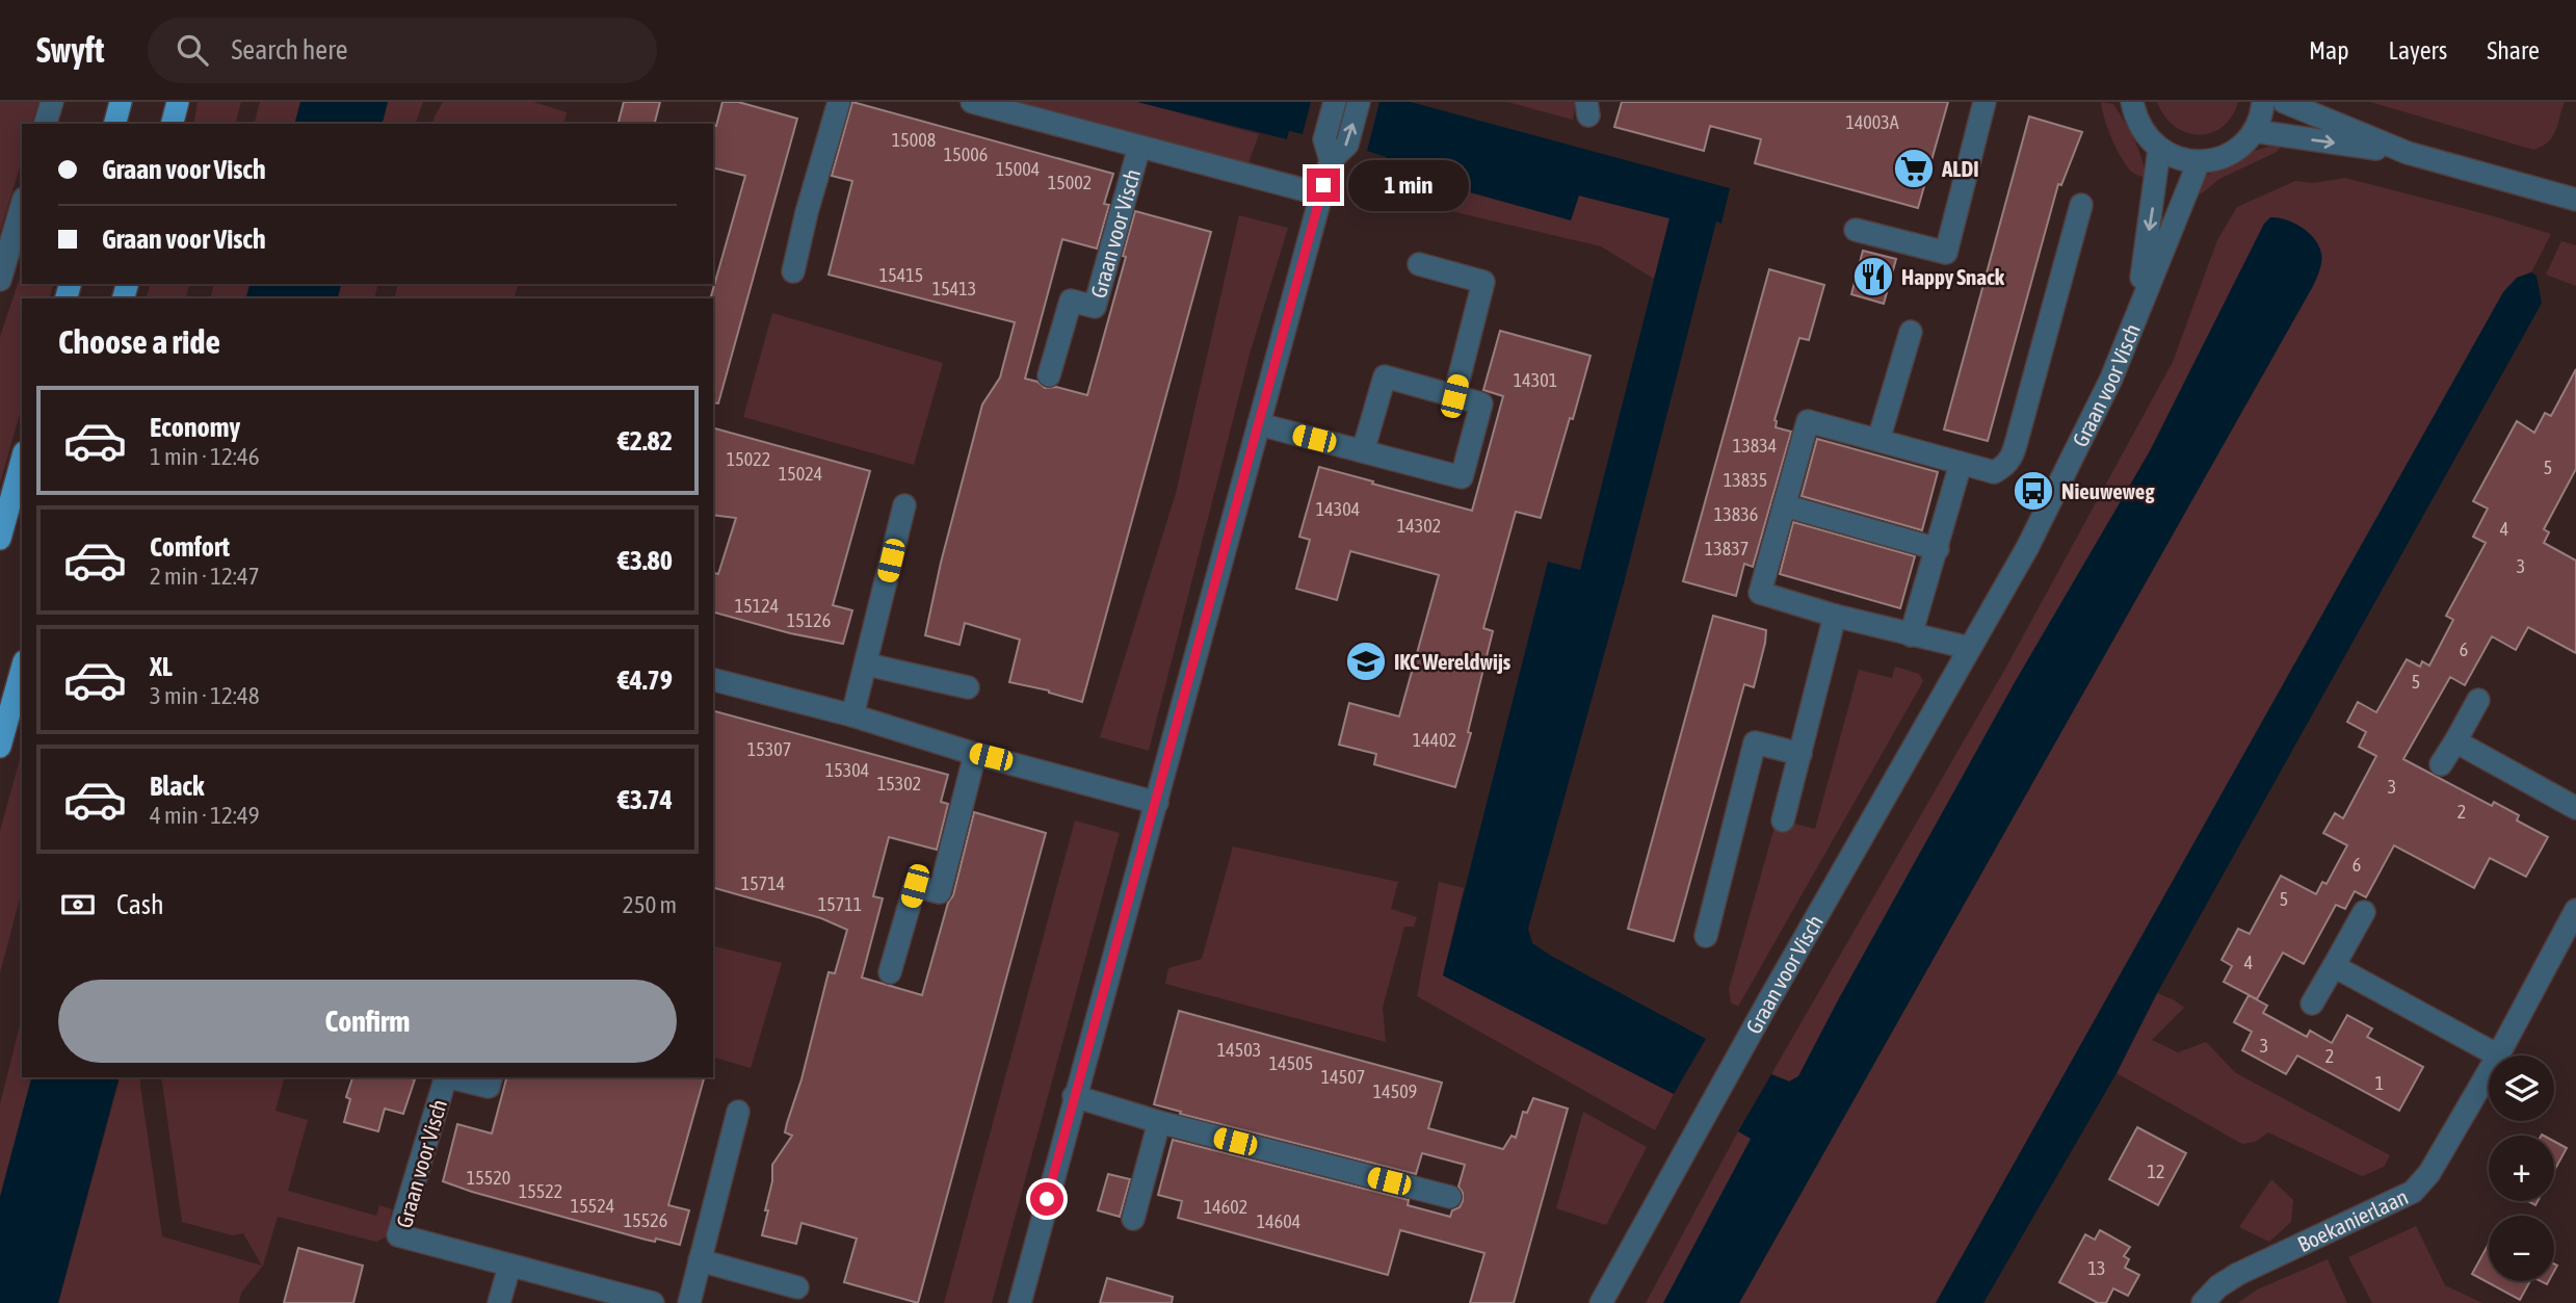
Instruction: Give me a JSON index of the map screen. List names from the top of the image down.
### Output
{
  "streets": {
    "street": ["Graan voor Visch", "Boekanierlaan"]
  },
  "places": {
    "supermarket": ["ALDI"],
    "restaurant": ["Happy Snack"],
    "bus stop": ["Nieuweweg"],
    "school or university": ["IKC Wereldwijs"]
  },
  "house_numbers": [
    "14003A",
    "15008",
    "15006",
    "15004",
    "15002",
    "15415",
    "15413",
    "14301",
    "13834",
    "15022",
    "5",
    "15024",
    "13835",
    "14304",
    "13836",
    "14302",
    "4",
    "13837",
    "3",
    "15124",
    "15126",
    "6",
    "5",
    "14402",
    "15307",
    "15304",
    "15302",
    "3",
    "2",
    "6",
    "15714",
    "5",
    "15711",
    "4",
    "3",
    "14503",
    "2",
    "14505",
    "14507",
    "1",
    "14509",
    "12",
    "15520",
    "15522",
    "15524",
    "14602",
    "15526",
    "14604",
    "13"
  ],
  "page": {
    "header": "Swyft",
    "search": "Search here",
    "nav": ["Map", "Layers", "Share"],
    "banner": ["Graan voor Visch", "Graan voor Visch"],
    "bubble": "1 min",
    "heading": "Choose a ride",
    "list": [
      {
        "name": "Economy",
        "note": "1 min · 12:46",
        "value": "€2.82"
      },
      {
        "name": "Comfort",
        "note": "2 min · 12:47",
        "value": "€3.80"
      },
      {
        "name": "XL",
        "note": "3 min · 12:48",
        "value": "€4.79"
      },
      {
        "name": "Black",
        "note": "4 min · 12:49",
        "value": "€3.74"
      }
    ],
    "pay": ["Cash", "250 m"],
    "buttons": "Confirm",
    "map_buttons": ["+", "−"]
  }
}
